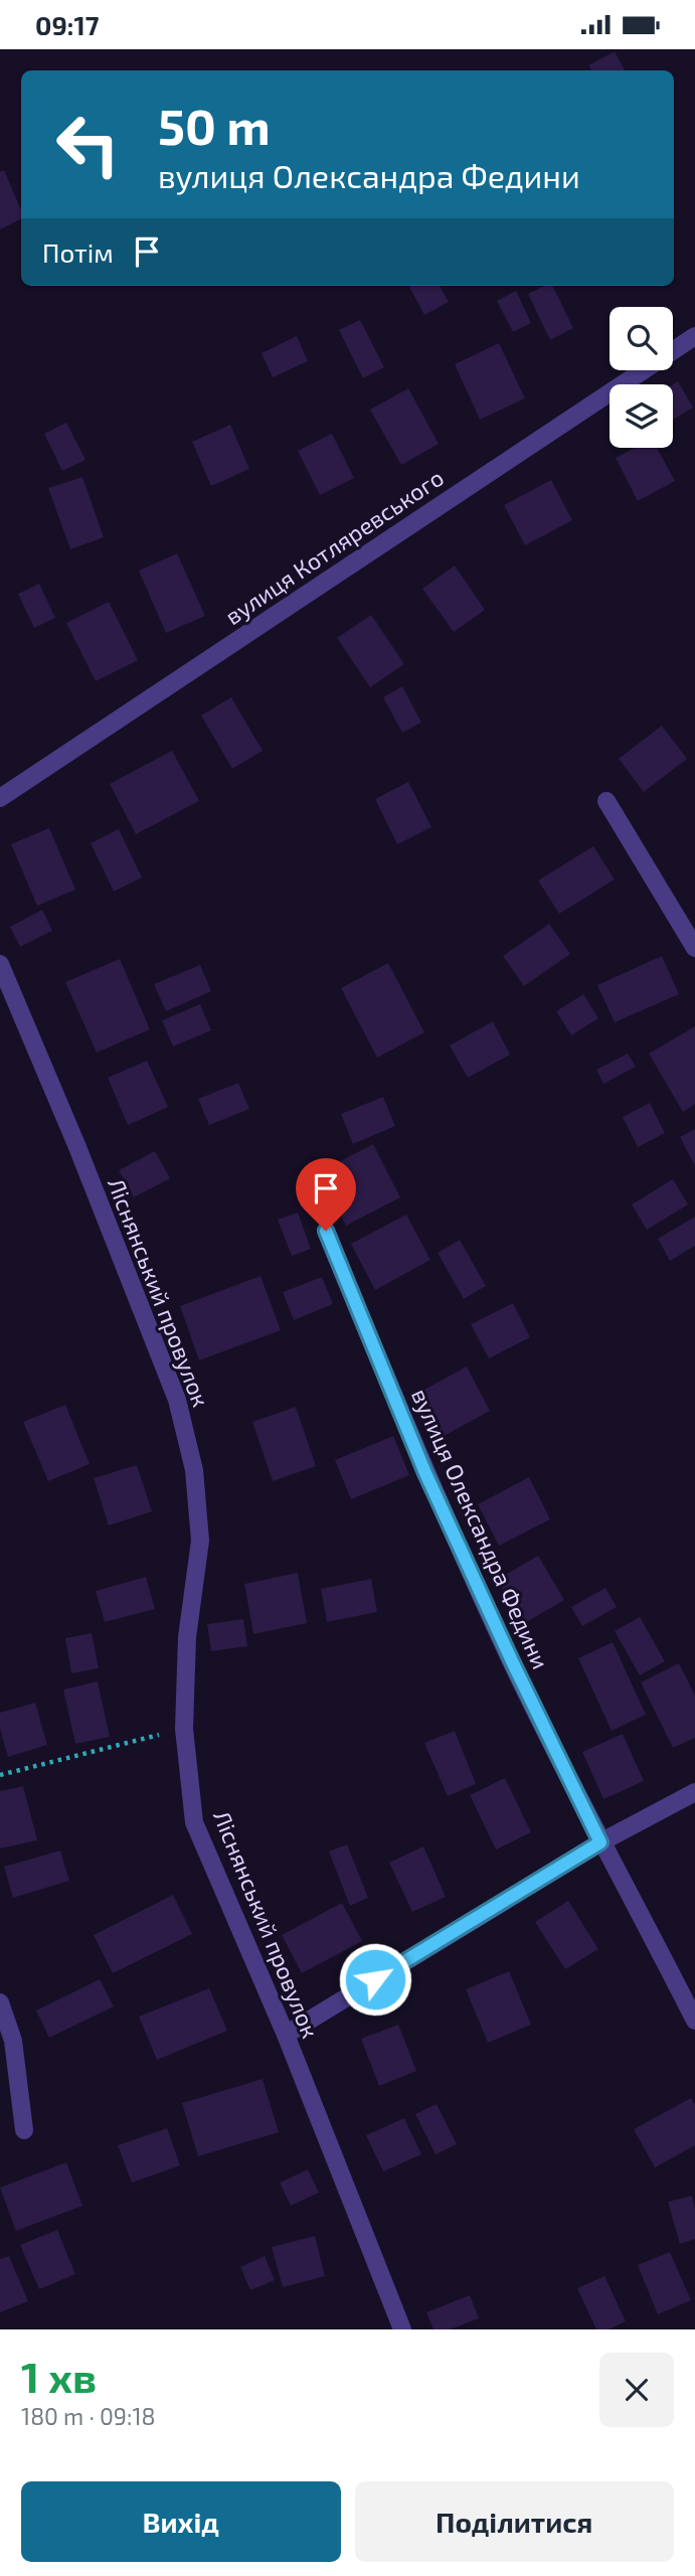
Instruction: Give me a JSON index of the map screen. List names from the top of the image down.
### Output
{
  "streets": {
    "street": ["вулиця Котляревського", "Ліснянський провулок", "вулиця Олександра Федини"]
  },
  "page": {
    "status": "09:17",
    "turn": ["50 m", "вулиця Олександра Федини"],
    "then": "Потім",
    "heading": ["1 хв", "180 m · 09:18"],
    "buttons": ["Вихід", "Поділитися"]
  }
}
